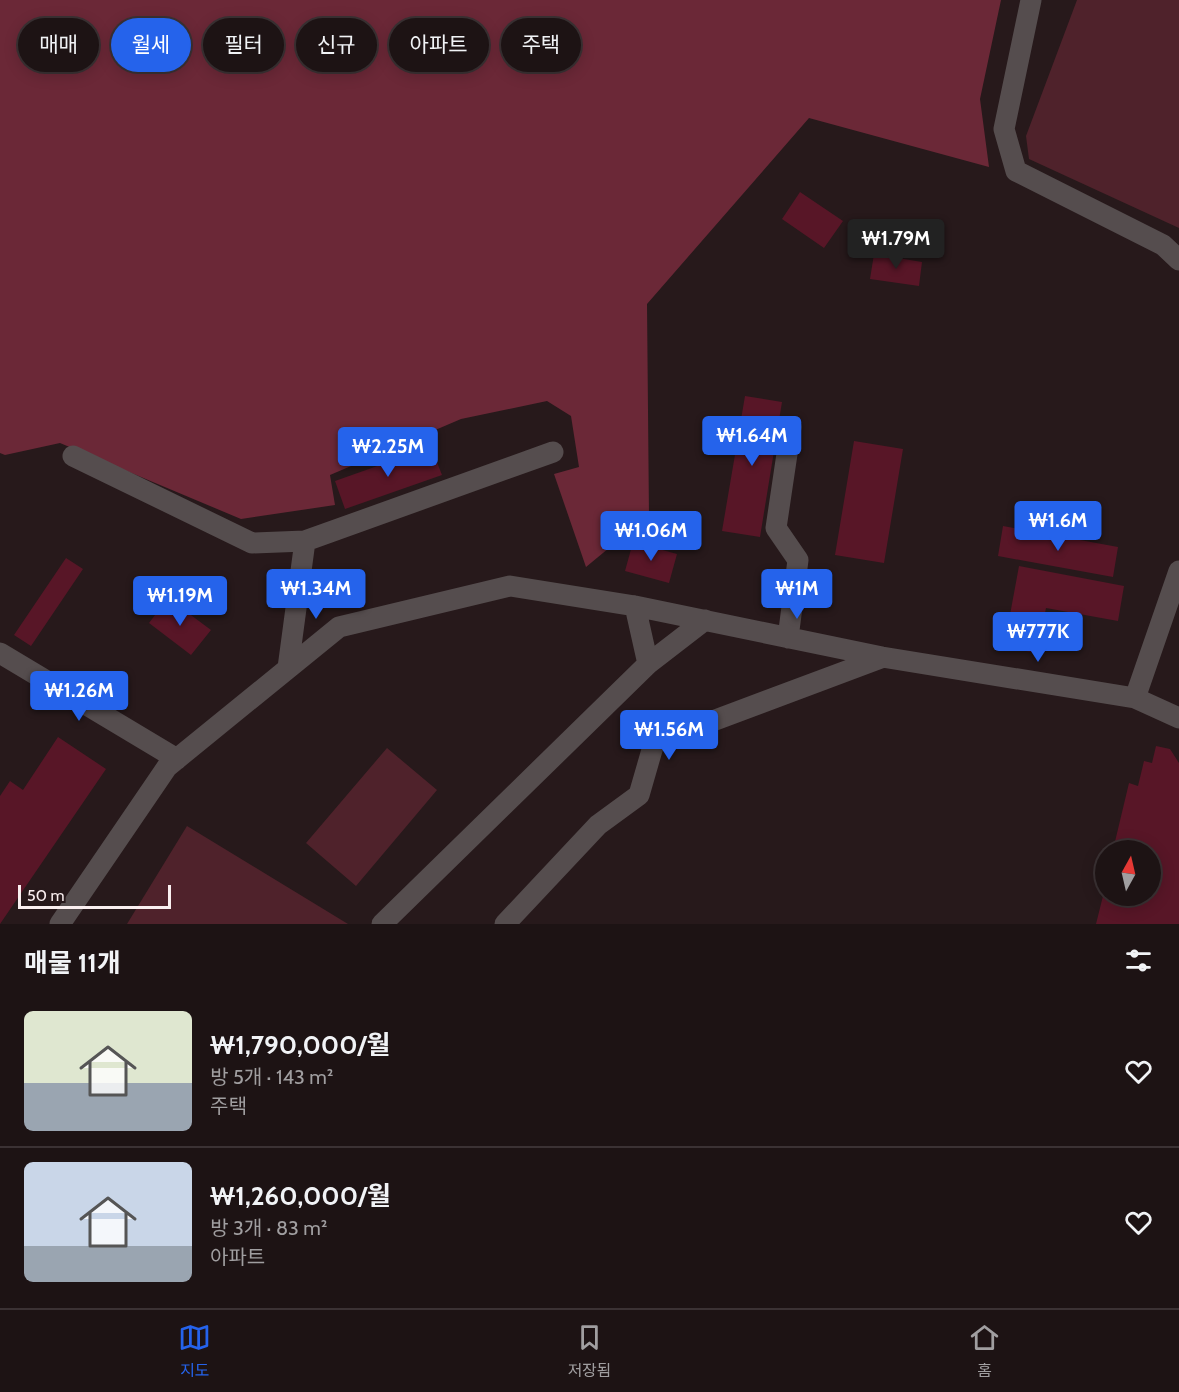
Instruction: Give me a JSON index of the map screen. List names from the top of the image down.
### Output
{
  "scale_bar": "50 m",
  "north": "top",
  "page": {
    "chip": [
      "매매",
      "월세",
      "필터",
      "신규",
      "아파트",
      "주택"
    ],
    "price": [
      "₩1.79M",
      "₩1.64M",
      "₩2.25M",
      "₩1.6M",
      "₩1.06M",
      "₩1.34M",
      "₩1M",
      "₩1.19M",
      "₩777K",
      "₩1.26M",
      "₩1.56M"
    ],
    "scale": "50 m",
    "heading": "매물 11개",
    "list": [
      {
        "name": "₩1,790,000/월",
        "note": "방 5개 · 143 m² · 주택"
      },
      {
        "name": "₩1,260,000/월",
        "note": "방 3개 · 83 m² · 아파트"
      }
    ],
    "tabs": ["지도", "저장됨", "홈"]
  }
}
